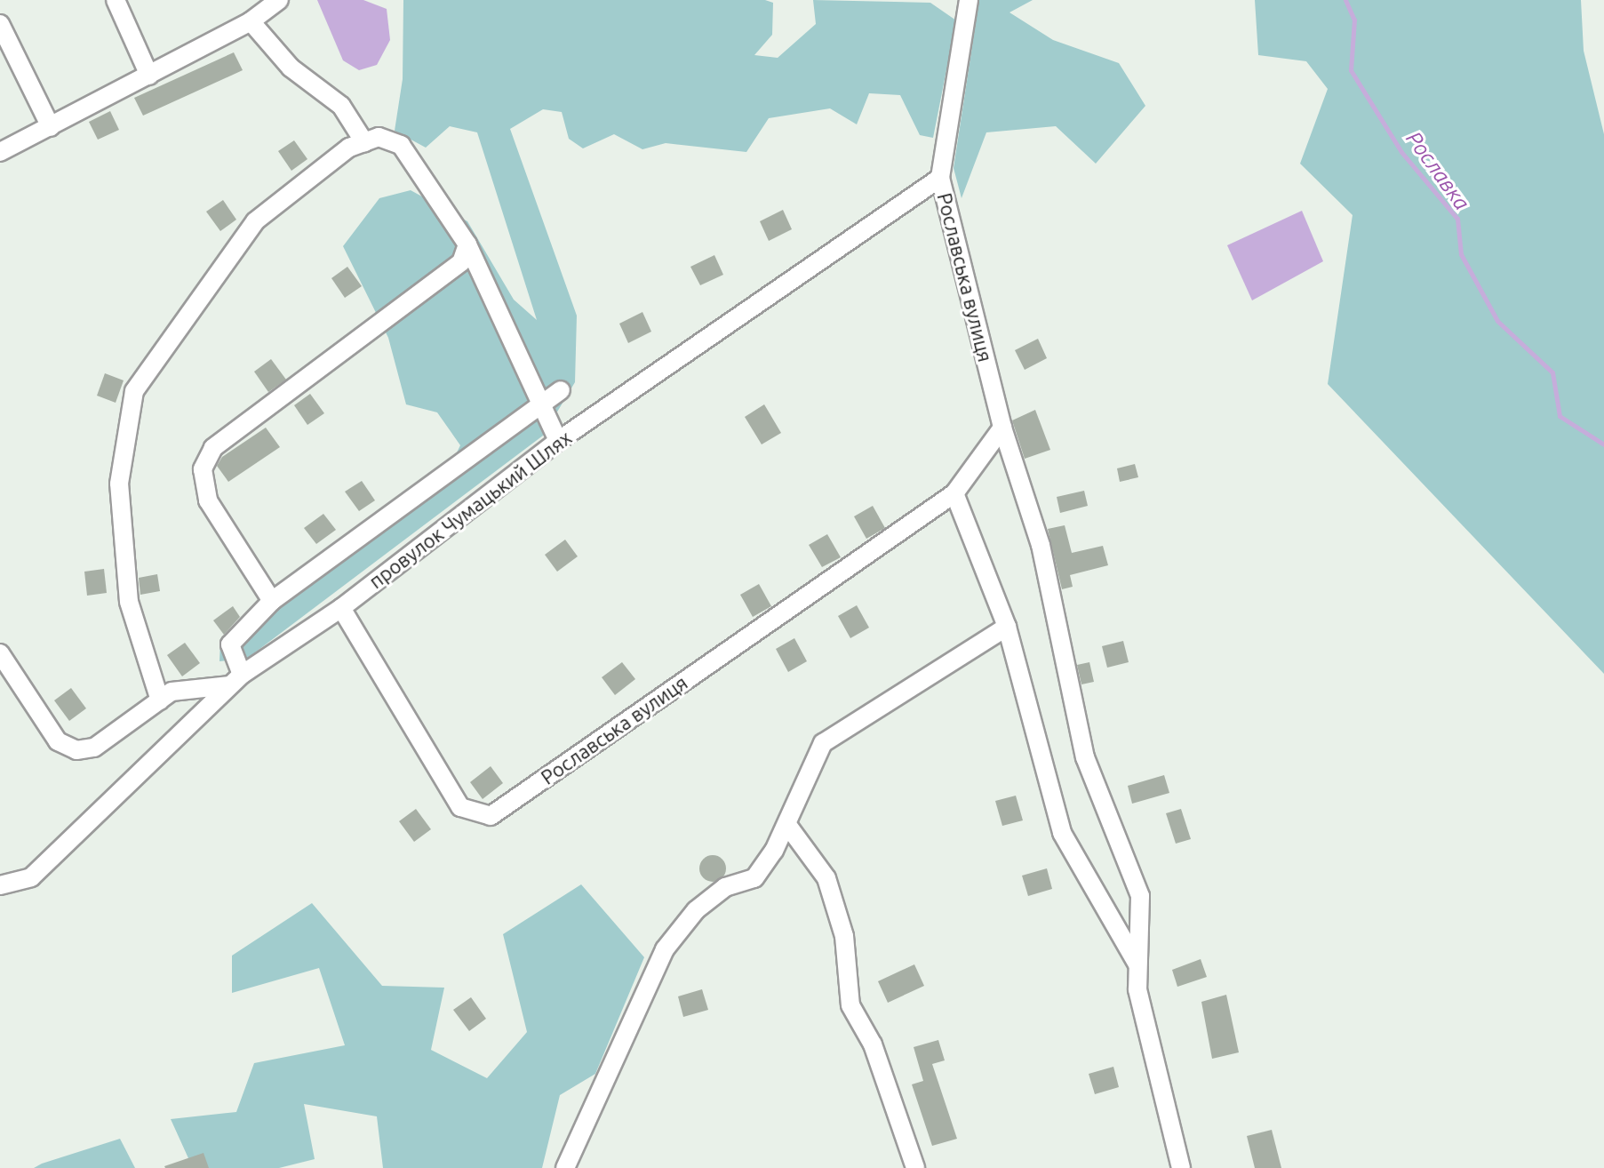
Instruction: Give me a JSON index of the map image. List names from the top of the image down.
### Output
{
  "streets": {
    "street": ["Рославська вулиця", "провулок Чумацький Шлях"]
  },
  "crossings": [
    ["Рославська вулиця", "провулок Чумацький Шлях"]
  ],
  "water": ["Рославка"]
}
